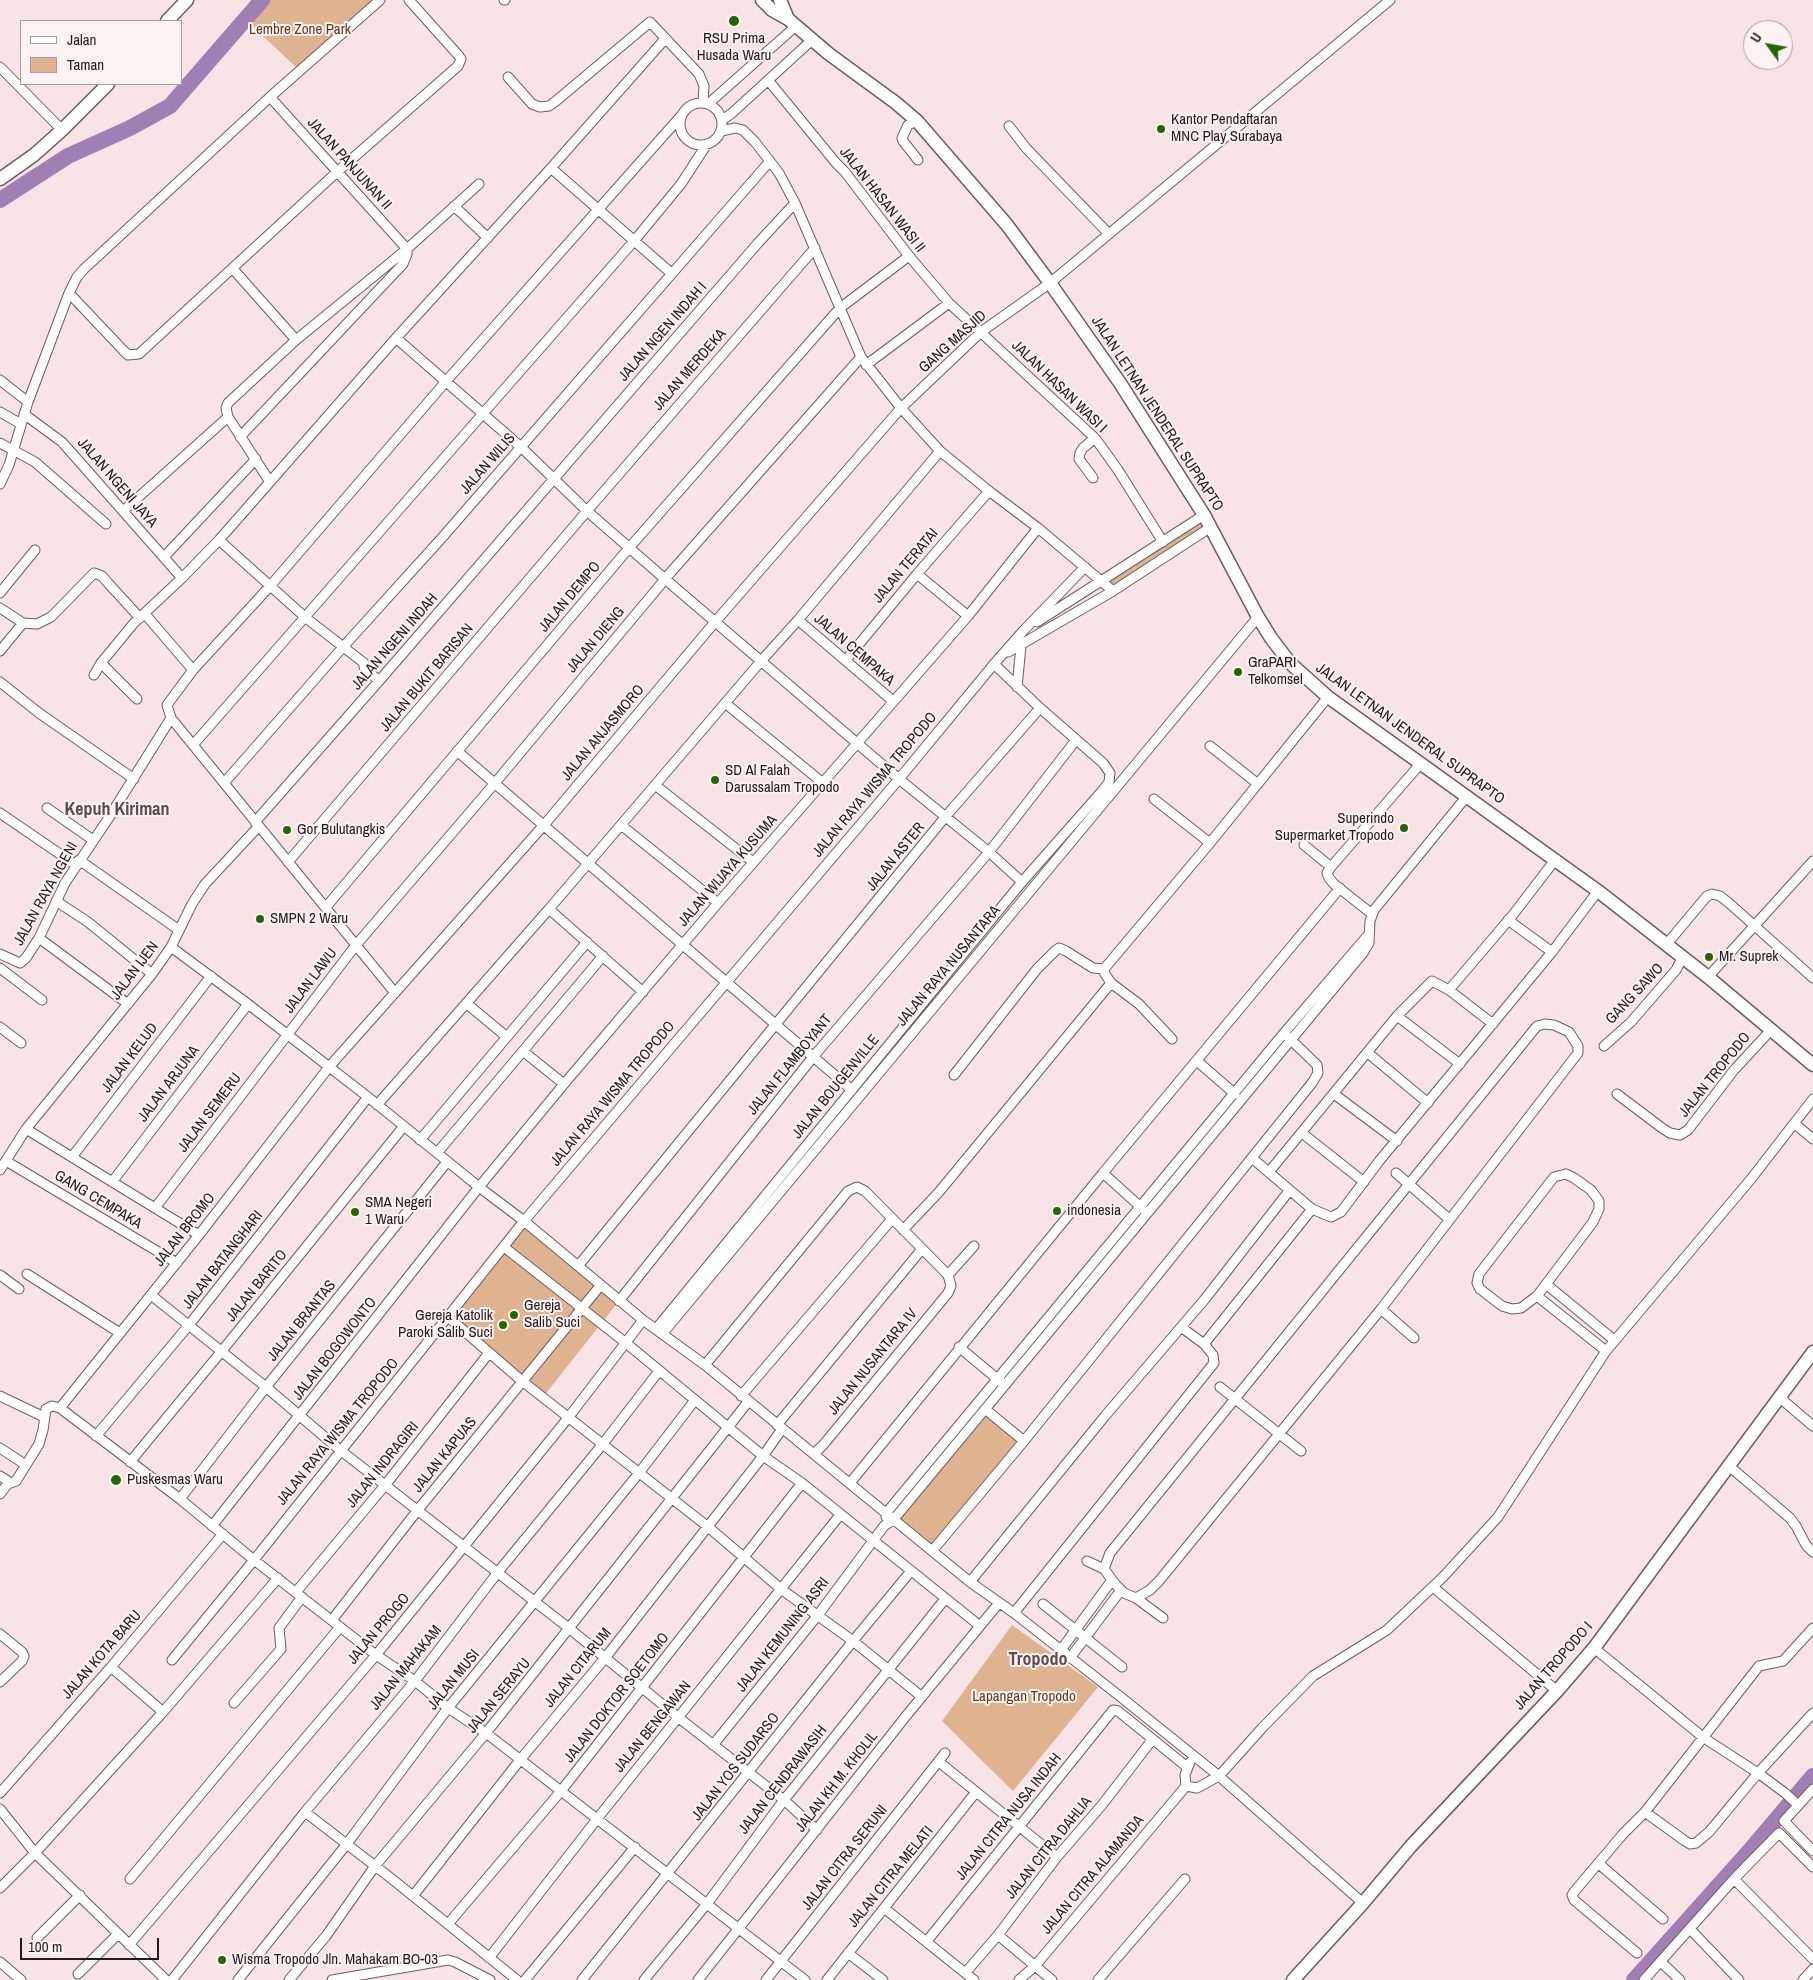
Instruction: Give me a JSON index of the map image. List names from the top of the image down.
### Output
{
  "streets": {
    "main road": ["JALAN LETNAN JENDERAL SUPRAPTO", "JALAN TROPODO I"],
    "street": [
      "JALAN PANJUNAN II",
      "JALAN HASAN WASI II",
      "JALAN NGEN INDAH I",
      "GANG MASJID",
      "JALAN MERDEKA",
      "JALAN HASAN WASI I",
      "JALAN WILIS",
      "JALAN NGENI JAYA",
      "JALAN TERATAI",
      "JALAN DEMPO",
      "JALAN DIENG",
      "JALAN NGENI INDAH",
      "JALAN CEMPAKA",
      "JALAN BUKIT BARISAN",
      "JALAN ANJASMORO",
      "JALAN RAYA WISMA TROPODO",
      "JALAN ASTER",
      "JALAN WIJAYA KUSUMA",
      "JALAN RAYA NGENI",
      "JALAN RAYA NUSANTARA",
      "JALAN IJEN",
      "JALAN LAWU",
      "GANG SAWO",
      "JALAN KELUD",
      "JALAN FLAMBOYANT",
      "JALAN TROPODO",
      "JALAN ARJUNA",
      "JALAN BOUGENVILLE",
      "JALAN SEMERU",
      "GANG CEMPAKA",
      "JALAN BROMO",
      "JALAN BATANGHARI",
      "JALAN BARITO",
      "JALAN BRANTAS",
      "JALAN BOGOWONTO",
      "JALAN NUSANTARA IV",
      "JALAN KAPUAS",
      "JALAN INDRAGIRI",
      "JALAN PROGO",
      "JALAN KEMUNING ASRI",
      "JALAN KOTA BARU",
      "JALAN MAHAKAM",
      "JALAN CITARUM",
      "JALAN MUSI",
      "JALAN SERAYU",
      "JALAN DOKTOR SOETOMO",
      "JALAN BENGAWAN",
      "JALAN YOS SUDARSO",
      "JALAN CENDRAWASIH",
      "JALAN KH M. KHOLIL",
      "JALAN CITRA NUSA INDAH",
      "JALAN CITRA DAHLIA",
      "JALAN CITRA SERUNI",
      "JALAN CITRA ALAMANDA",
      "JALAN CITRA MELATI"
    ]
  },
  "crossings": [
    ["JALAN HASAN WASI II", "GANG MASJID"],
    ["JALAN HASAN WASI II", "JALAN HASAN WASI I"],
    ["JALAN HASAN WASI II", "JALAN DEMPO"],
    ["JALAN HASAN WASI II", "JALAN DIENG"],
    ["JALAN NGEN INDAH I", "JALAN NGENI INDAH"],
    ["GANG MASJID", "JALAN HASAN WASI I"],
    ["GANG MASJID", "JALAN LETNAN JENDERAL SUPRAPTO"],
    ["GANG MASJID", "JALAN ANJASMORO"],
    ["JALAN MERDEKA", "JALAN BUKIT BARISAN"],
    ["JALAN LETNAN JENDERAL SUPRAPTO", "JALAN RAYA NUSANTARA"],
    ["JALAN LETNAN JENDERAL SUPRAPTO", "GANG SAWO"],
    ["JALAN LETNAN JENDERAL SUPRAPTO", "JALAN TROPODO"],
    ["JALAN TERATAI", "JALAN CEMPAKA"],
    ["JALAN DIENG", "JALAN LAWU"],
    ["JALAN NGENI INDAH", "JALAN IJEN"],
    ["JALAN CEMPAKA", "JALAN WIJAYA KUSUMA"],
    ["JALAN ANJASMORO", "JALAN BROMO"],
    ["JALAN WIJAYA KUSUMA", "JALAN BOGOWONTO"],
    ["JALAN RAYA NUSANTARA", "JALAN BOUGENVILLE"],
    ["JALAN IJEN", "GANG CEMPAKA"],
    ["JALAN LAWU", "JALAN SEMERU"],
    ["JALAN FLAMBOYANT", "JALAN BOUGENVILLE"],
    ["GANG CEMPAKA", "JALAN BROMO"],
    ["JALAN CITRA NUSA INDAH", "JALAN CITRA DAHLIA"]
  ],
  "districts": ["Kepuh Kiriman", "Tropodo"],
  "parks": ["Lembre Zone Park", "Lapangan Tropodo"],
  "places": [
    "RSU Prima Husada Waru",
    "Kantor Pendaftaran MNC Play Surabaya",
    "GraPARI Telkomsel",
    "SD Al Falah Darussalam Tropodo",
    "Superindo Supermarket Tropodo",
    "Gor Bulutangkis",
    "SMPN 2 Waru",
    "Mr. Suprek",
    "indonesia",
    "SMA Negeri 1 Waru",
    "Gereja Salib Suci",
    "Gereja Katolik Paroki Salib Suci",
    "Puskesmas Waru",
    "Wisma Tropodo Jln. Mahakam BO-03"
  ],
  "legend": ["Jalan", "Taman"],
  "scale_bar": "100 m",
  "north": "top left"
}
